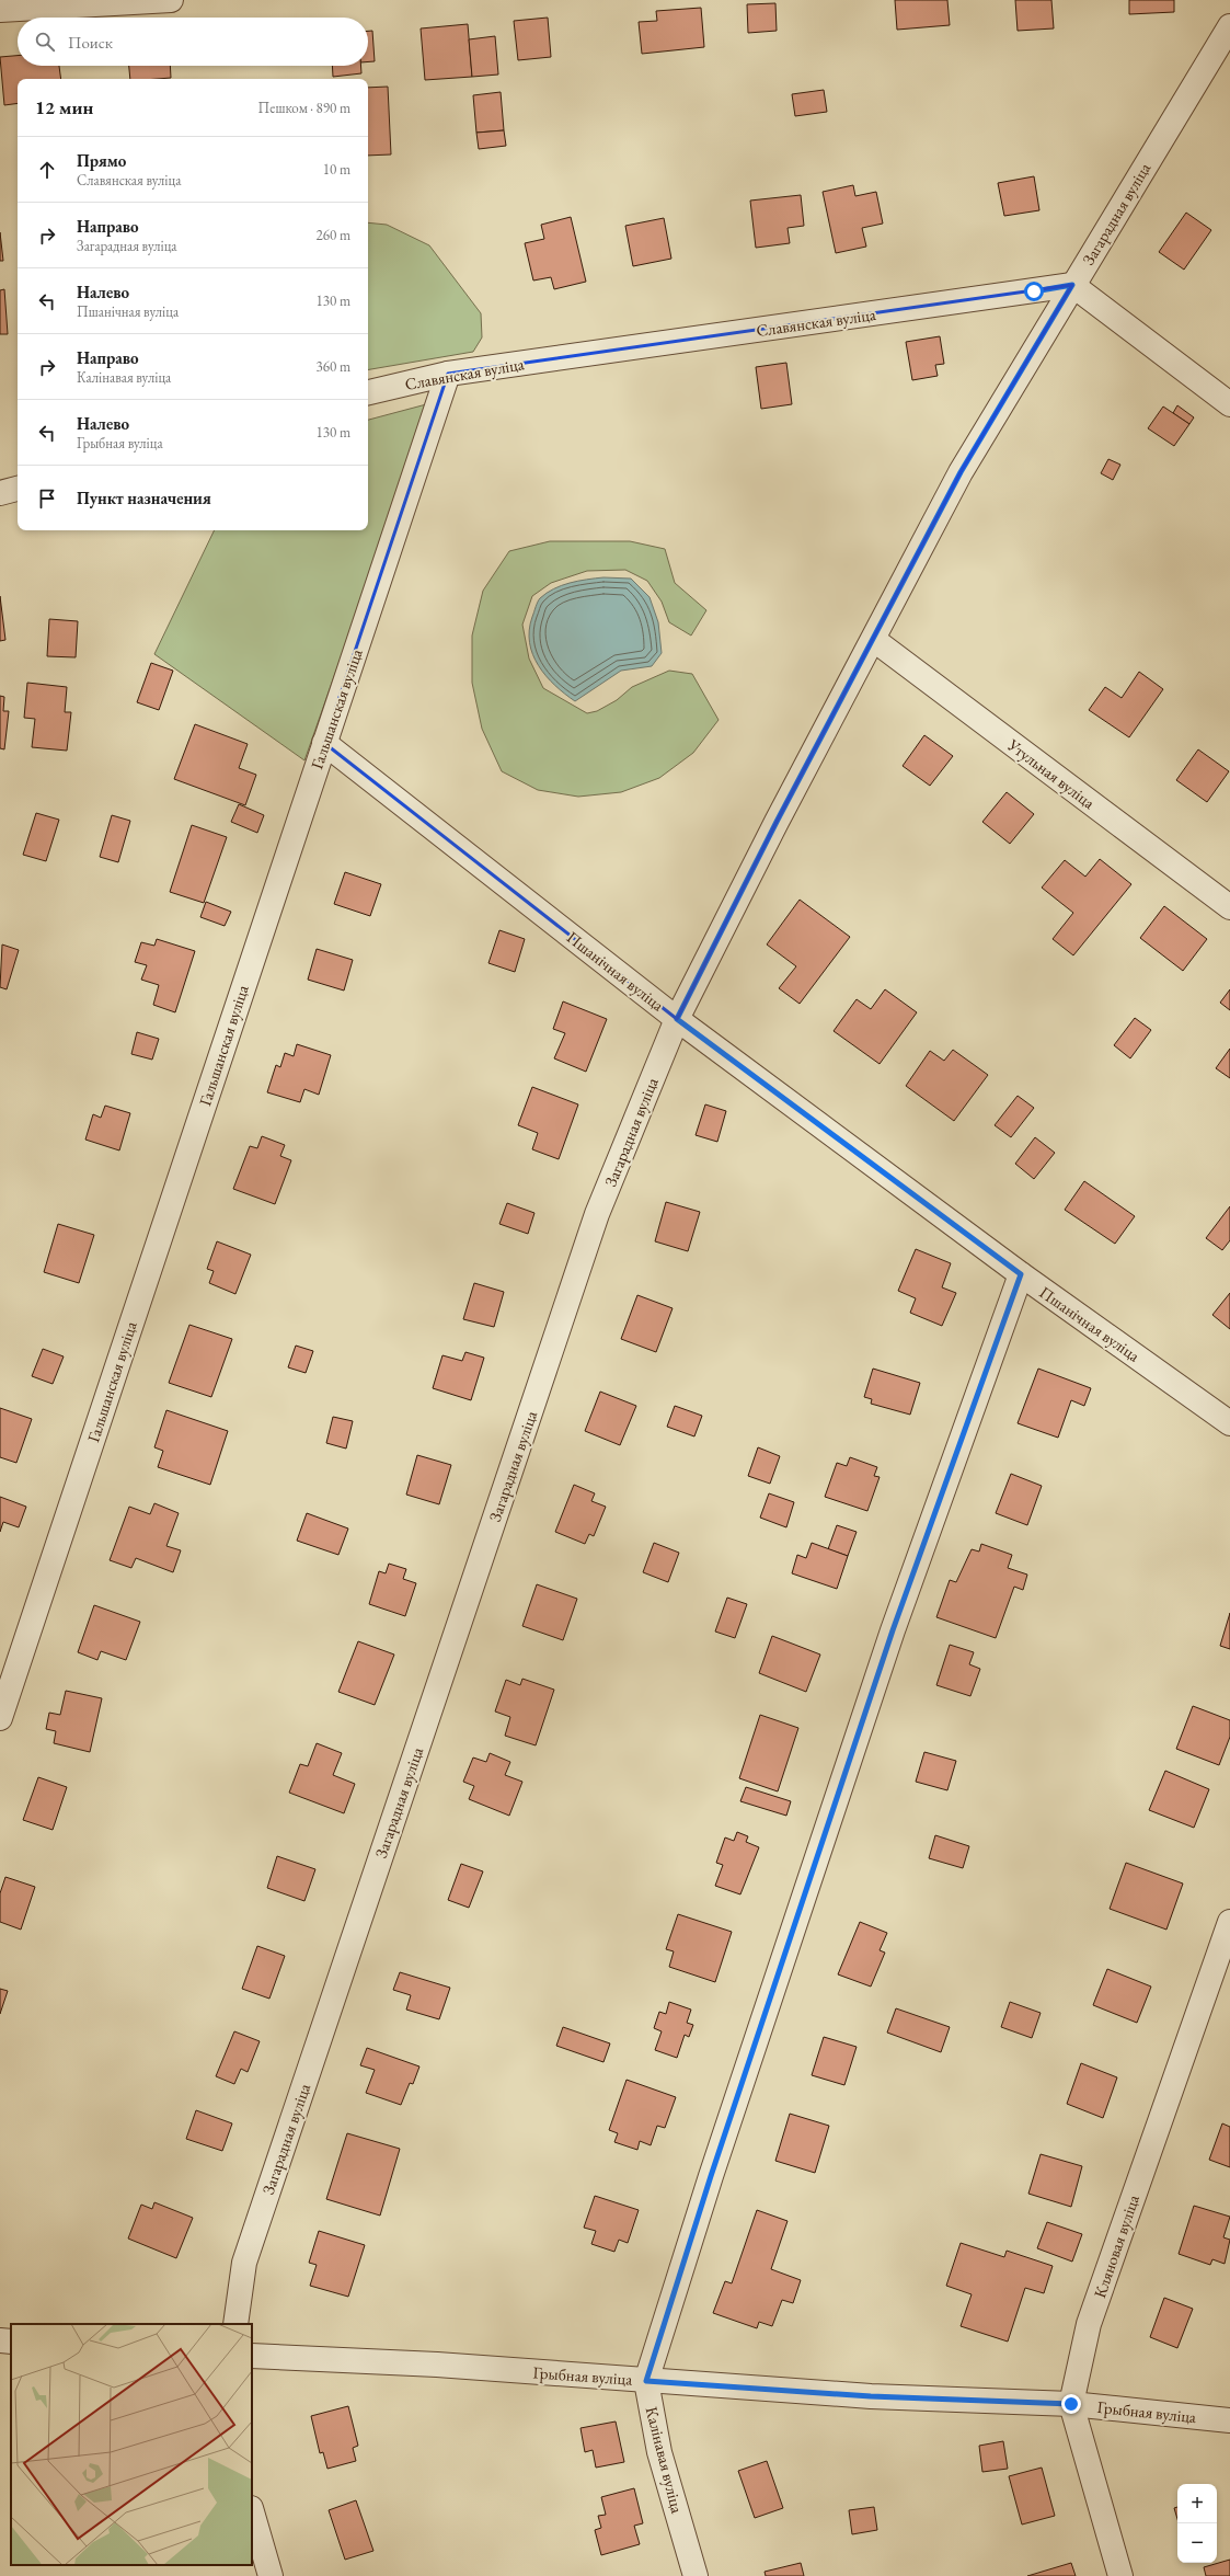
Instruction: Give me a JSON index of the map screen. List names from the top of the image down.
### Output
{
  "streets": {
    "street": [
      "Загарадная вуліца",
      "Славянская вуліца",
      "Гальшанская вуліца",
      "Утульная вуліца",
      "Пшанічная вуліца",
      "Кляновая вуліца",
      "Грыбная вуліца",
      "Калінавая вуліца"
    ]
  },
  "crossings": [
    ["Загарадная вуліца", "Славянская вуліца"],
    ["Загарадная вуліца", "Утульная вуліца"],
    ["Загарадная вуліца", "Пшанічная вуліца"],
    ["Славянская вуліца", "Гальшанская вуліца"],
    ["Гальшанская вуліца", "Пшанічная вуліца"],
    ["Пшанічная вуліца", "Калінавая вуліца"],
    ["Кляновая вуліца", "Грыбная вуліца"],
    ["Грыбная вуліца", "Калінавая вуліца"]
  ],
  "page": {
    "search": "Поиск",
    "heading": ["12 мин", "Пешком · 890 m"],
    "list": [
      ["Прямо", "Славянская вуліца", "10 m"],
      ["Направо", "Загарадная вуліца", "260 m"],
      ["Налево", "Пшанічная вуліца", "130 m"],
      ["Направо", "Калінавая вуліца", "360 m"],
      ["Налево", "Грыбная вуліца", "130 m"],
      "Пункт назначения"
    ],
    "map_buttons": ["+", "−"]
  }
}
